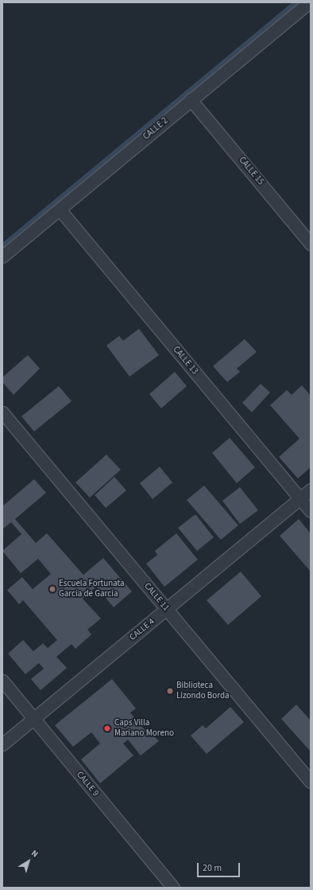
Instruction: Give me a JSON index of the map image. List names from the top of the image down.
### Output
{
  "streets": {
    "street": [
      "CALLE 2",
      "CALLE 15",
      "CALLE 13",
      "CALLE 11",
      "CALLE 4",
      "CALLE 9"
    ]
  },
  "crossings": [
    ["CALLE 2", "CALLE 15"],
    ["CALLE 2", "CALLE 13"],
    ["CALLE 13", "CALLE 4"],
    ["CALLE 11", "CALLE 4"],
    ["CALLE 4", "CALLE 9"]
  ],
  "places": ["Escuela Fortunata Garcia de Garcia", "Biblioteca Lizondo Borda", "Caps Villa Mariano Moreno"],
  "scale_bar": "20 m",
  "north": "top right"
}
